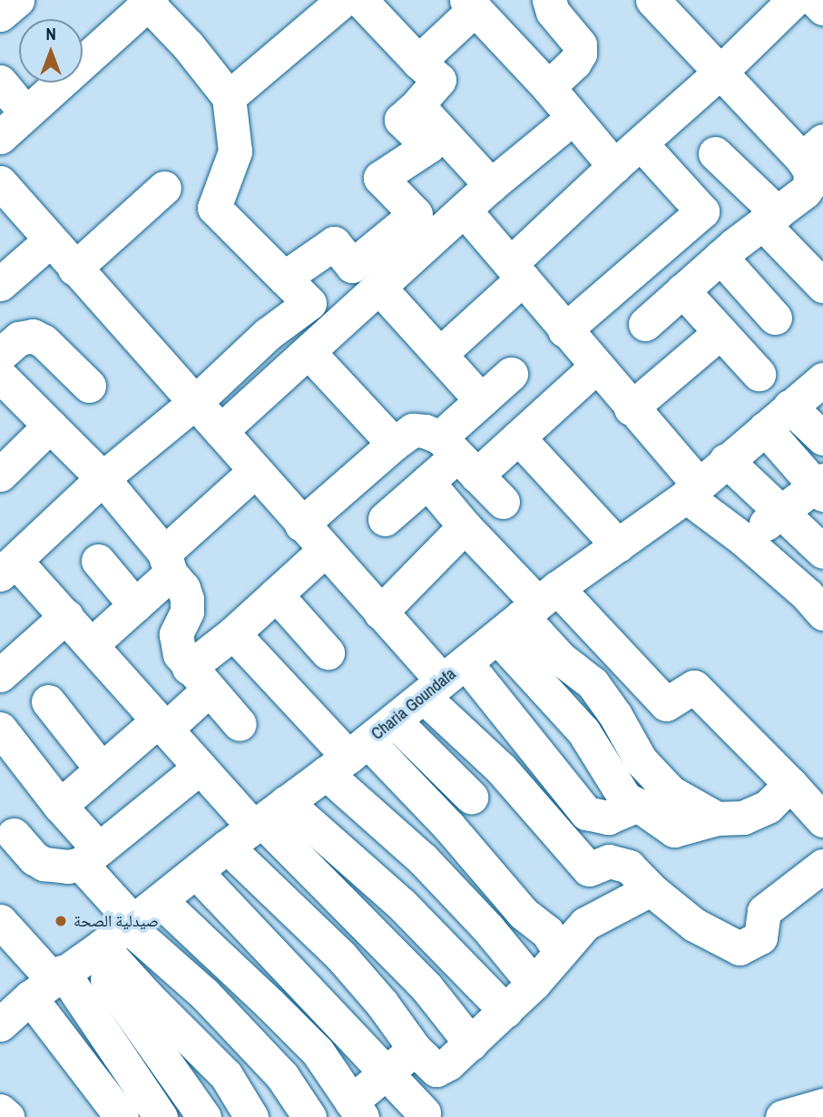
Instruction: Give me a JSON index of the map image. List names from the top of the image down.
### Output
{
  "streets": {
    "street": ["Charia Goundafa"]
  },
  "places": ["صيدلية الصحة"],
  "north": "top"
}
